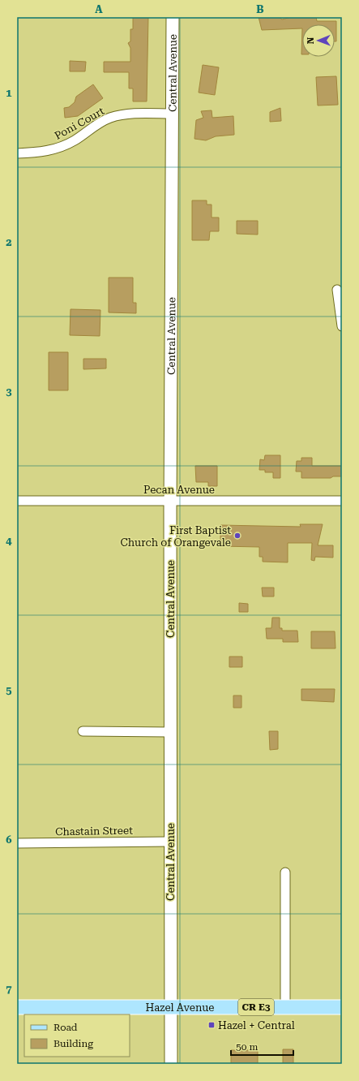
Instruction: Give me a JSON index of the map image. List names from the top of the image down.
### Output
{
  "streets": {
    "main road": ["Hazel Avenue", "CR E3"],
    "street": [
      "Central Avenue",
      "Poni Court",
      "Pecan Avenue",
      "Chastain Street"
    ]
  },
  "crossings": [
    ["Central Avenue", "Poni Court"],
    ["Central Avenue", "Pecan Avenue"],
    ["Central Avenue", "Chastain Street"],
    ["Central Avenue", "Hazel Avenue"]
  ],
  "places": {
    "other": ["First Baptist Church of Orangevale"],
    "transit": ["Hazel + Central"]
  },
  "legend": ["Road", "Building"],
  "scale_bar": "50 m",
  "north": "left",
  "grid": {
    "columns": ["A", "B"],
    "rows": [
      "1",
      "2",
      "3",
      "4",
      "5",
      "6",
      "7"
    ]
  }
}
